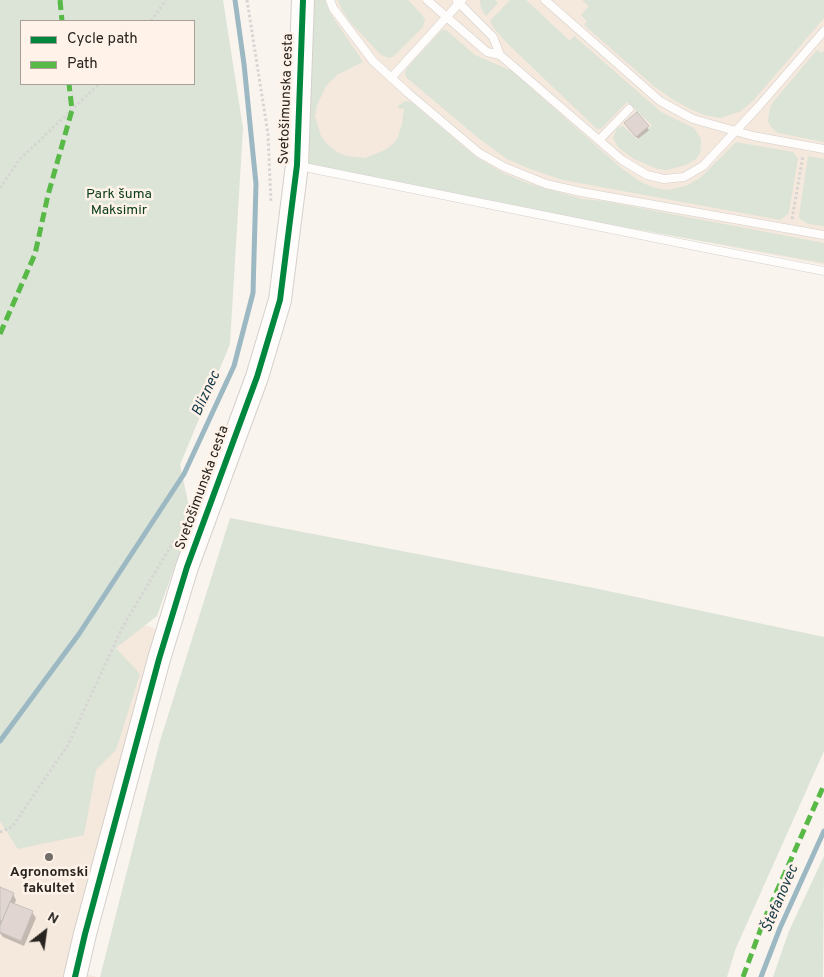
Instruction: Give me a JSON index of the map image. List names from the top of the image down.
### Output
{
  "streets": {
    "street": ["Svetošimunska cesta"]
  },
  "water": ["Bliznec", "Štefanovec"],
  "parks": ["Park šuma Maksimir"],
  "places": ["Agronomski fakultet"],
  "legend": ["Cycle path", "Path"],
  "north": "top right"
}
